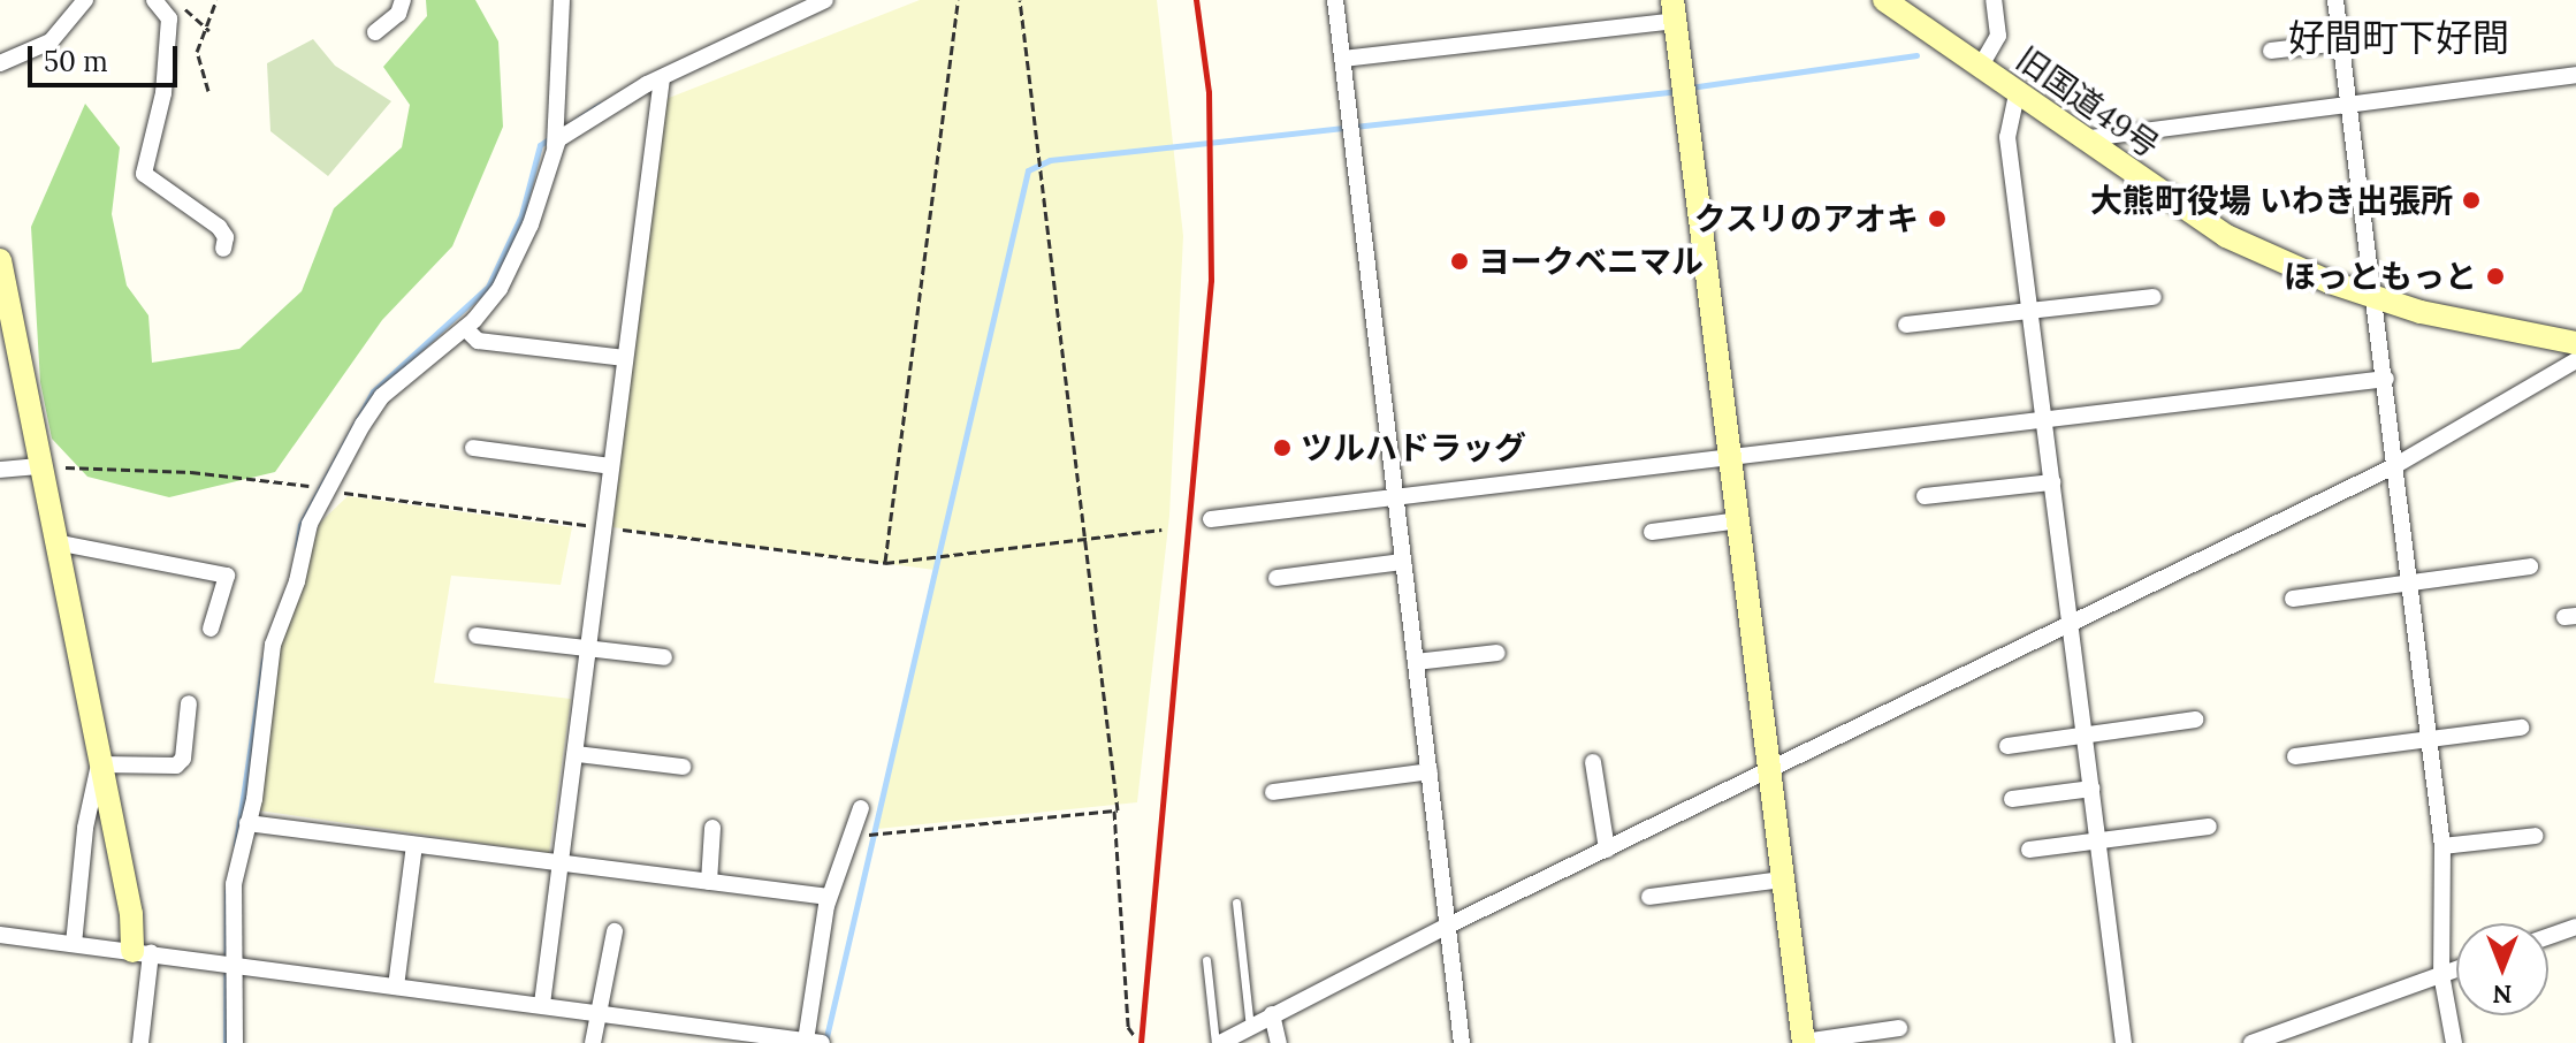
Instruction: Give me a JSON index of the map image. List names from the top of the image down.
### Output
{
  "streets": {
    "street": ["旧国道49号"]
  },
  "districts": ["好間町下好間"],
  "places": [
    "大熊町役場 いわき出張所",
    "クスリのアオキ",
    "ヨークベニマル",
    "ほっともっと",
    "ツルハドラッグ"
  ],
  "scale_bar": "50 m",
  "north": "bottom"
}
